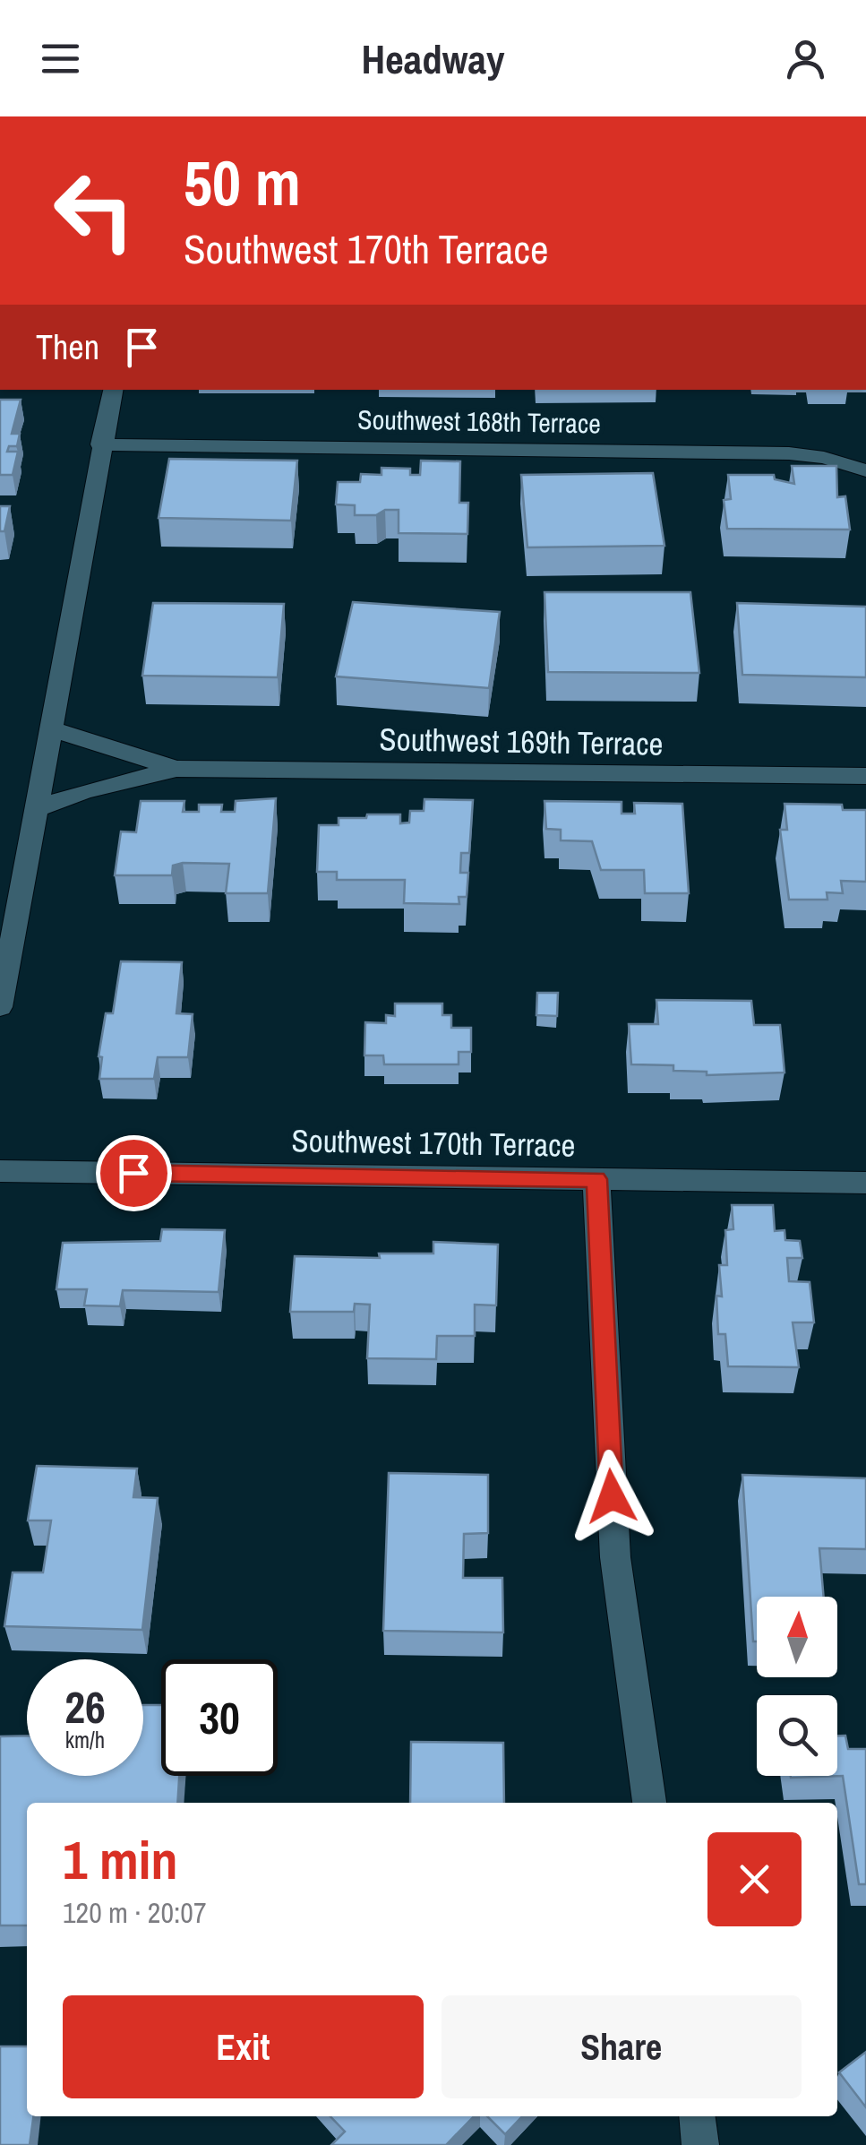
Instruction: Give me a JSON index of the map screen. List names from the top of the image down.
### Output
{
  "streets": {
    "street": ["Southwest 168th Terrace", "Southwest 169th Terrace", "Southwest 170th Terrace"]
  },
  "north": "top",
  "page": {
    "header": "Headway",
    "turn": ["50 m", "Southwest 170th Terrace"],
    "then": "Then",
    "speed": "26 km/h",
    "limit": "30",
    "heading": ["1 min", "120 m · 20:07"],
    "buttons": ["Exit", "Share"]
  }
}
